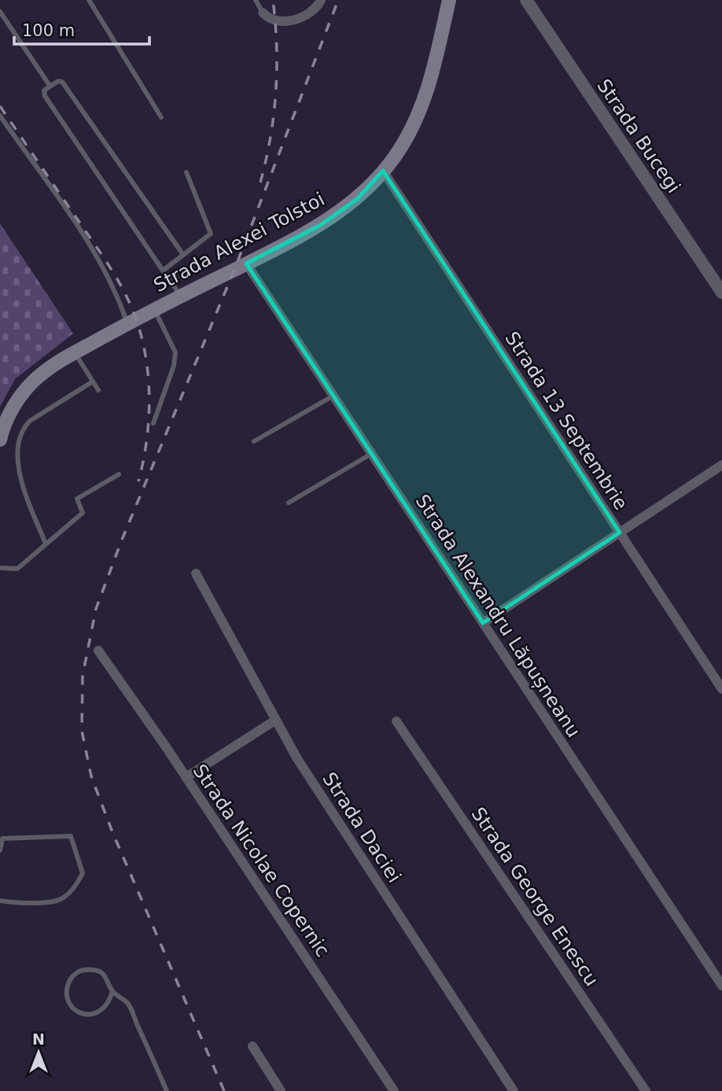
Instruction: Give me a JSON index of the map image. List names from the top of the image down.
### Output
{
  "streets": {
    "main road": ["Strada Alexei Tolstoi"],
    "street": [
      "Strada Bucegi",
      "Strada 13 Septembrie",
      "Strada Alexandru Lăpușneanu",
      "Strada Daciei",
      "Strada Nicolae Copernic",
      "Strada George Enescu"
    ]
  },
  "crossings": [
    ["Strada Alexei Tolstoi", "Strada 13 Septembrie"],
    ["Strada Alexei Tolstoi", "Strada Alexandru Lăpușneanu"]
  ],
  "scale_bar": "100 m",
  "north": "top"
}
